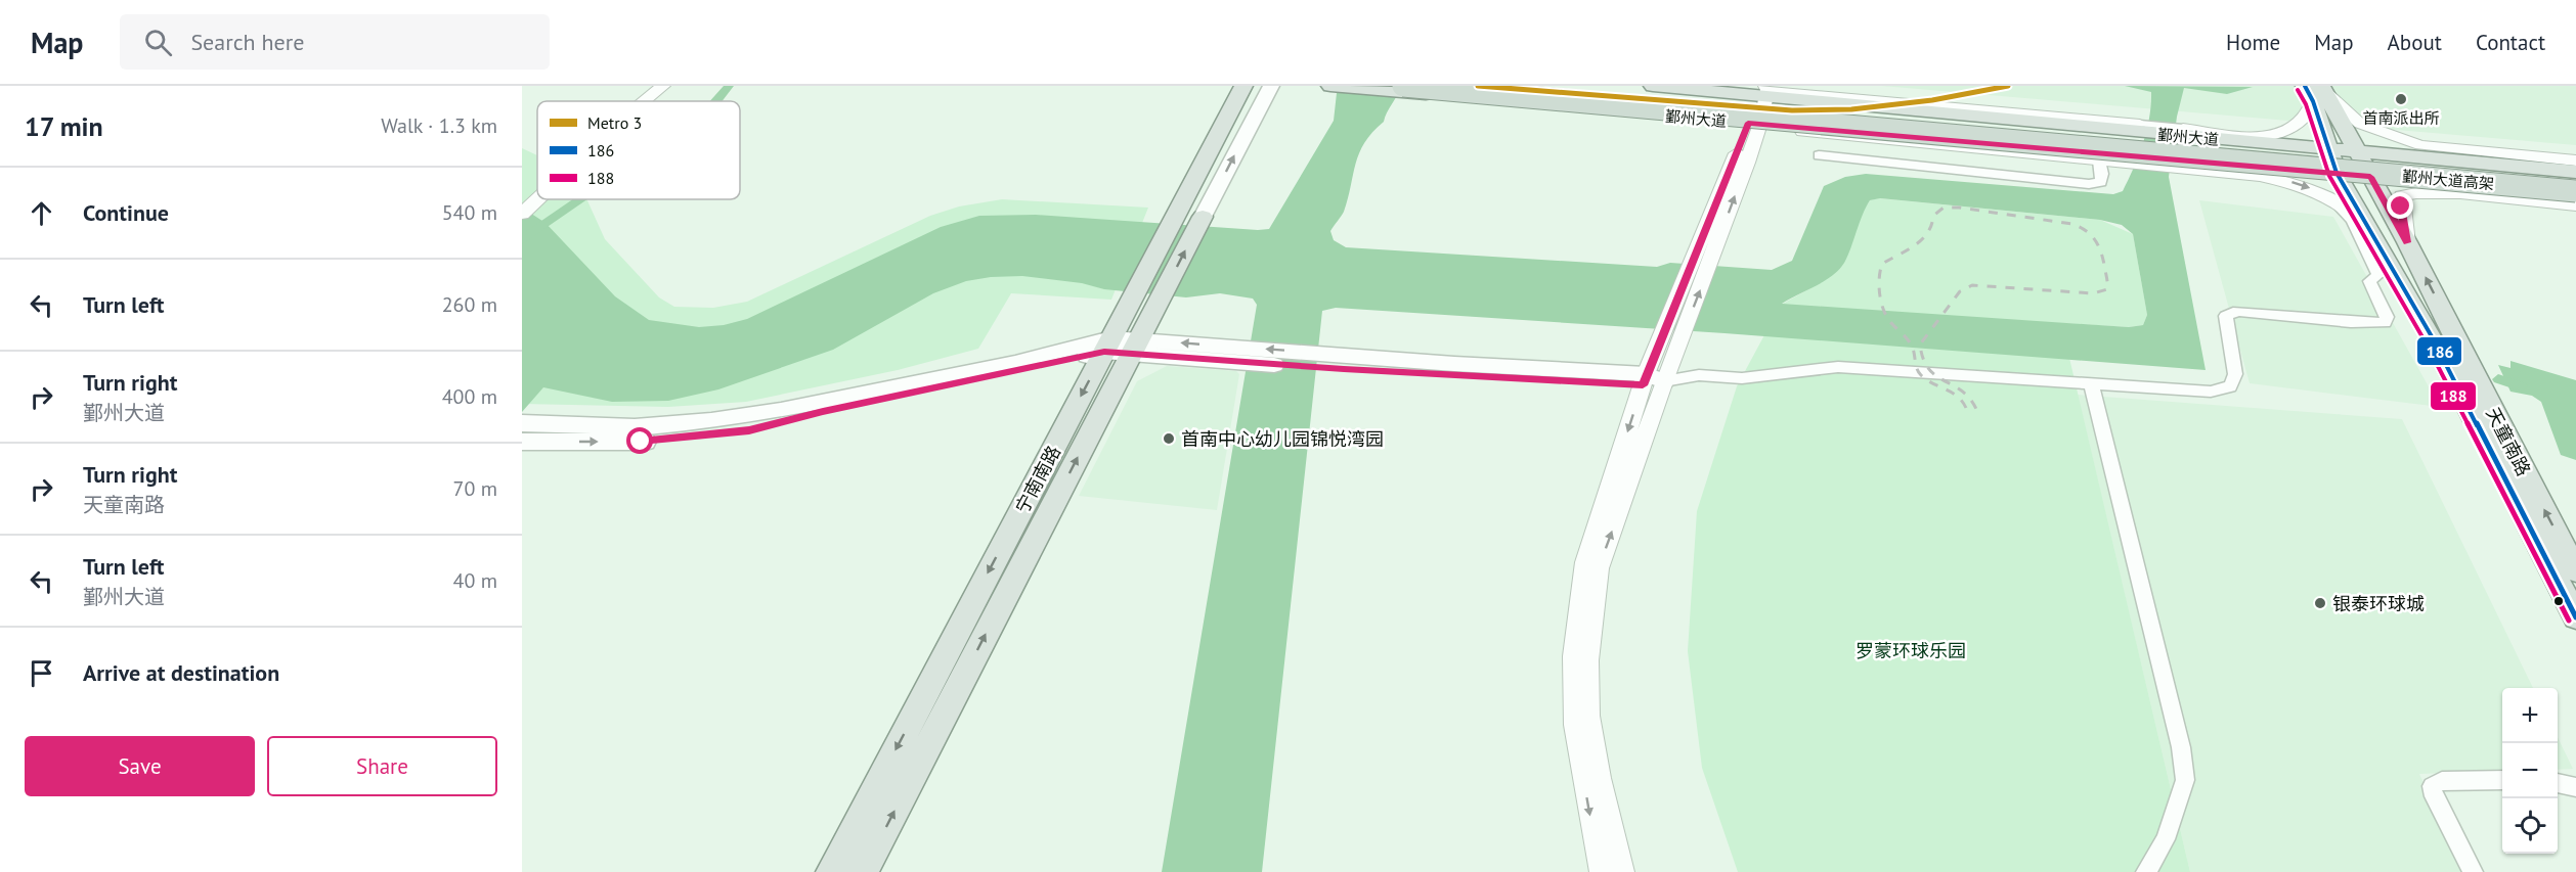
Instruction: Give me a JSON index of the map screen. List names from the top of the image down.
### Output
{
  "streets": {
    "highway": ["鄞州大道高架"],
    "main road": ["鄞州大道", "天童南路", "宁南南路"]
  },
  "crossings": [
    ["鄞州大道", "鄞州大道高架"],
    ["鄞州大道", "天童南路"]
  ],
  "parks": ["罗蒙环球乐园"],
  "places": ["首南派出所", "首南中心幼儿园锦悦湾园", "银泰环球城"],
  "lines": ["metro line 3", "transit line 186", "transit line 188"],
  "legend": ["Metro 3", "186", "188"],
  "page": {
    "header": "Map",
    "search": "Search here",
    "nav": [
      "Home",
      "Map",
      "About",
      "Contact"
    ],
    "heading": ["17 min", "Walk · 1.3 km"],
    "list": [
      ["Continue", "540 m"],
      ["Turn left", "260 m"],
      ["Turn right", "鄞州大道", "400 m"],
      ["Turn right", "天童南路", "70 m"],
      ["Turn left", "鄞州大道", "40 m"],
      "Arrive at destination"
    ],
    "map_buttons": ["+", "−"],
    "buttons": ["Save", "Share"]
  }
}
